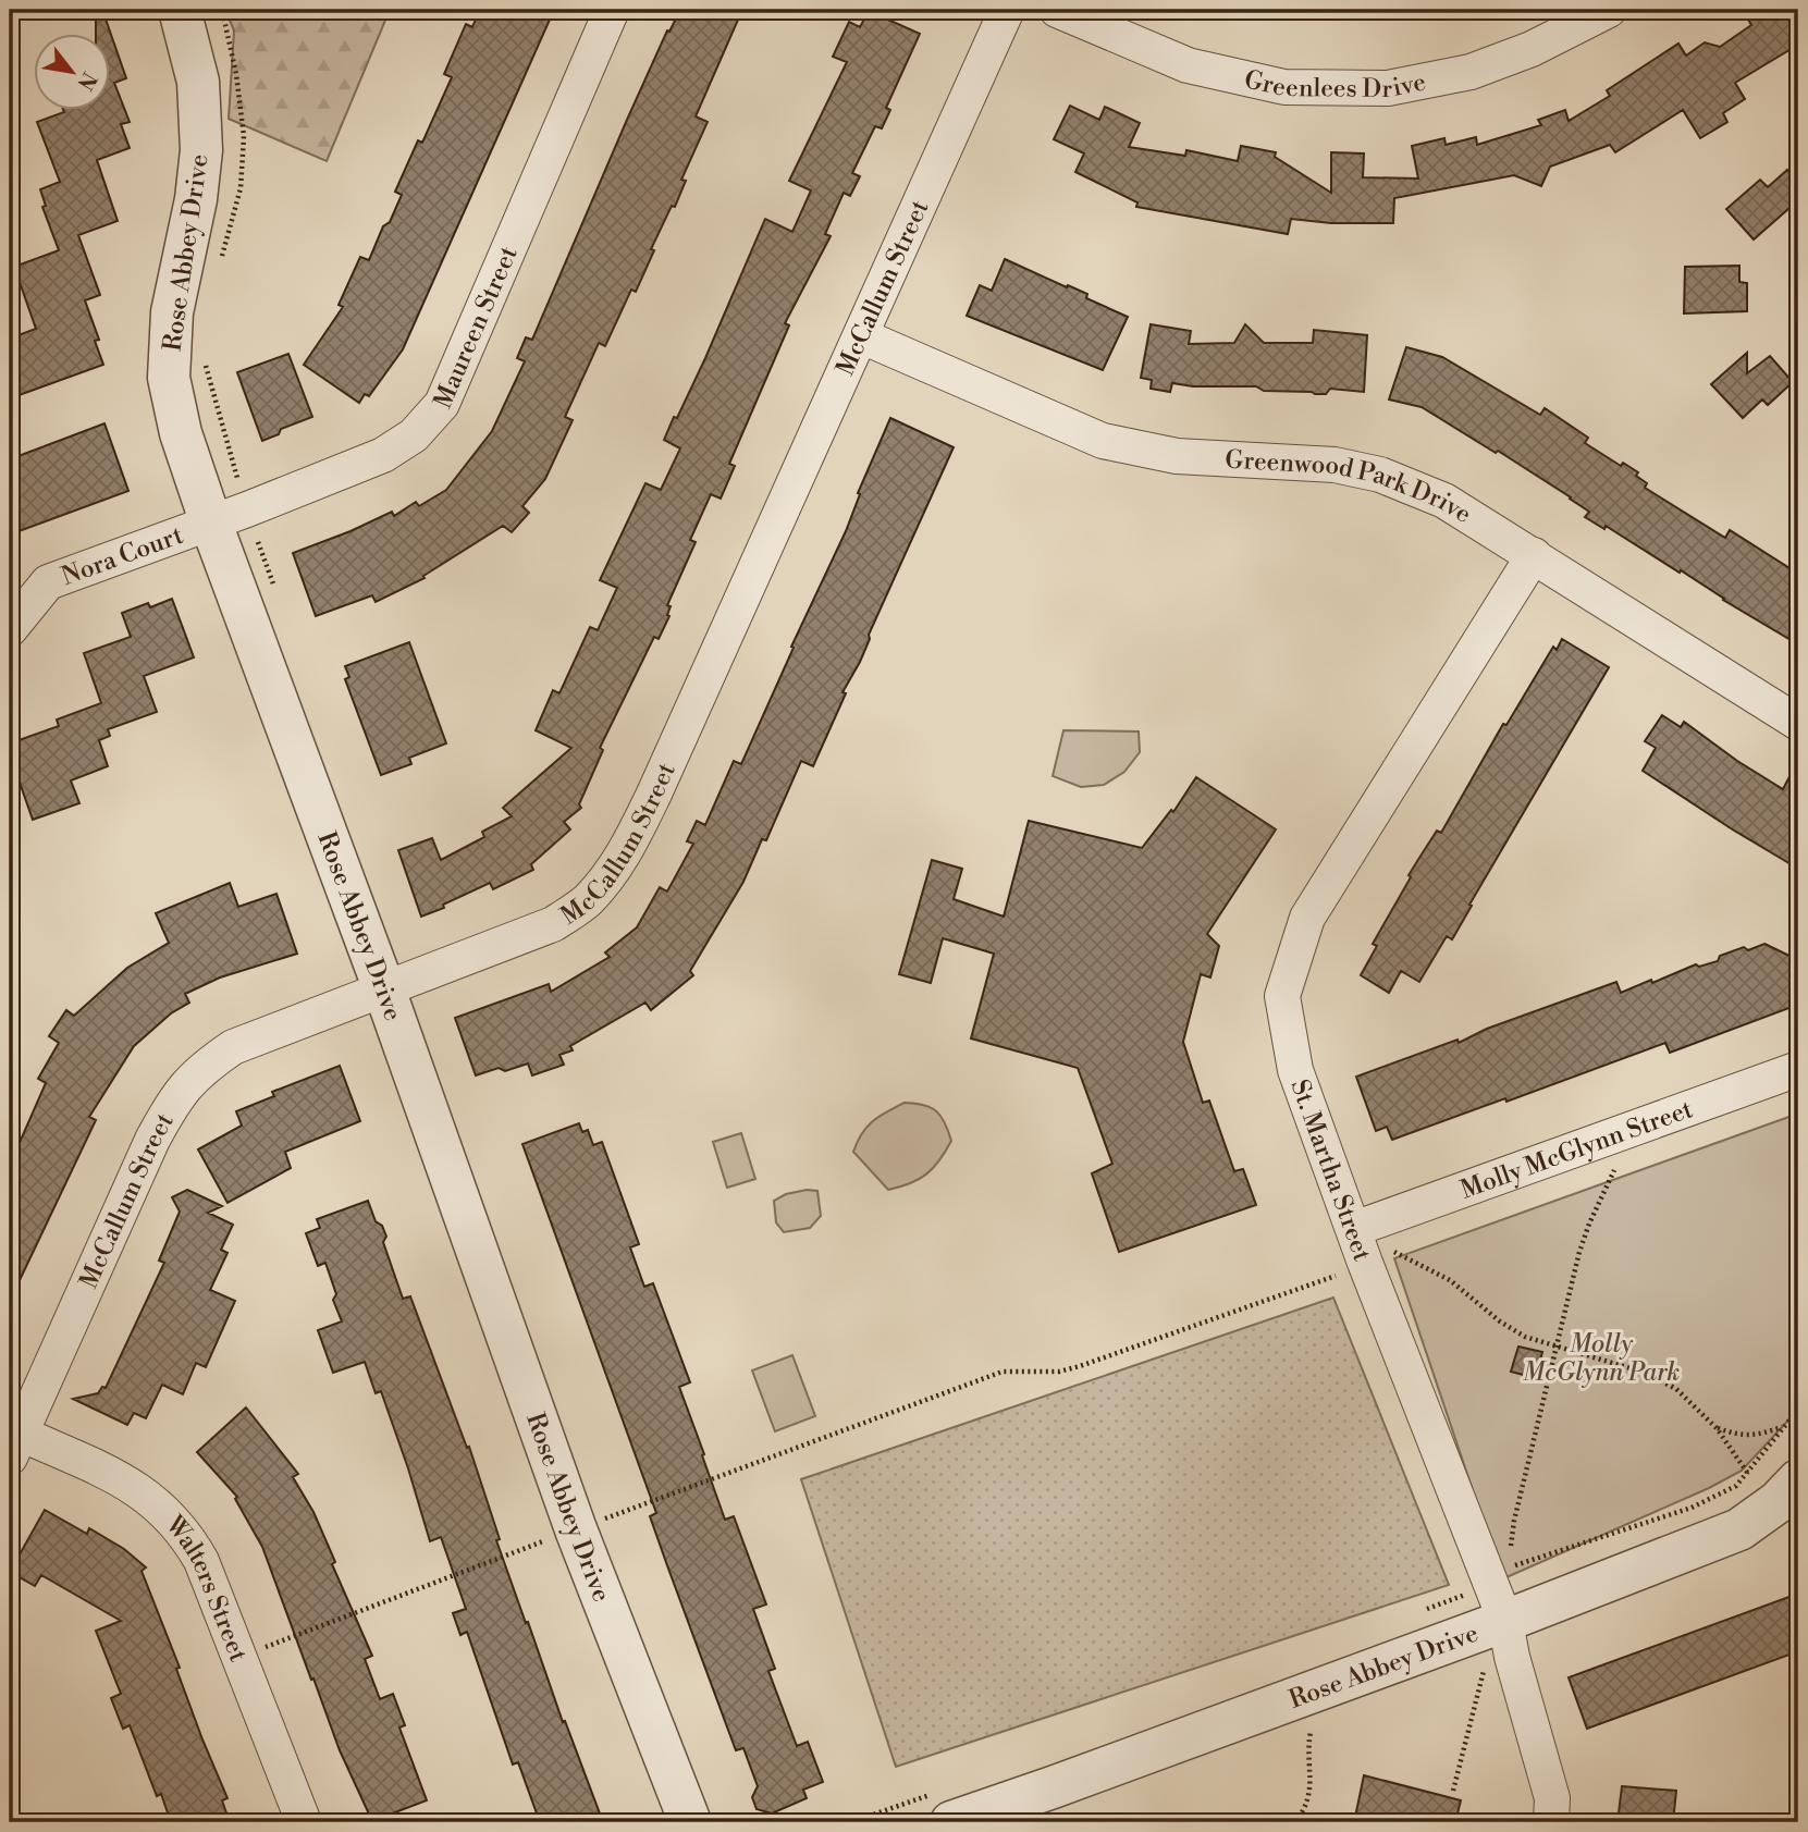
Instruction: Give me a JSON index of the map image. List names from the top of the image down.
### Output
{
  "streets": {
    "street": [
      "Greenlees Drive",
      "Rose Abbey Drive",
      "McCallum Street",
      "Maureen Street",
      "Greenwood Park Drive",
      "Nora Court",
      "Molly McGlynn Street",
      "St. Martha Street",
      "Walters Street"
    ]
  },
  "crossings": [
    ["Rose Abbey Drive", "McCallum Street"],
    ["Rose Abbey Drive", "Maureen Street"],
    ["Rose Abbey Drive", "Nora Court"],
    ["Rose Abbey Drive", "St. Martha Street"],
    ["McCallum Street", "Greenwood Park Drive"],
    ["McCallum Street", "Walters Street"],
    ["Maureen Street", "Nora Court"],
    ["Greenwood Park Drive", "St. Martha Street"],
    ["Molly McGlynn Street", "St. Martha Street"]
  ],
  "parks": ["Molly McGlynn Park"],
  "north": "bottom right"
}
